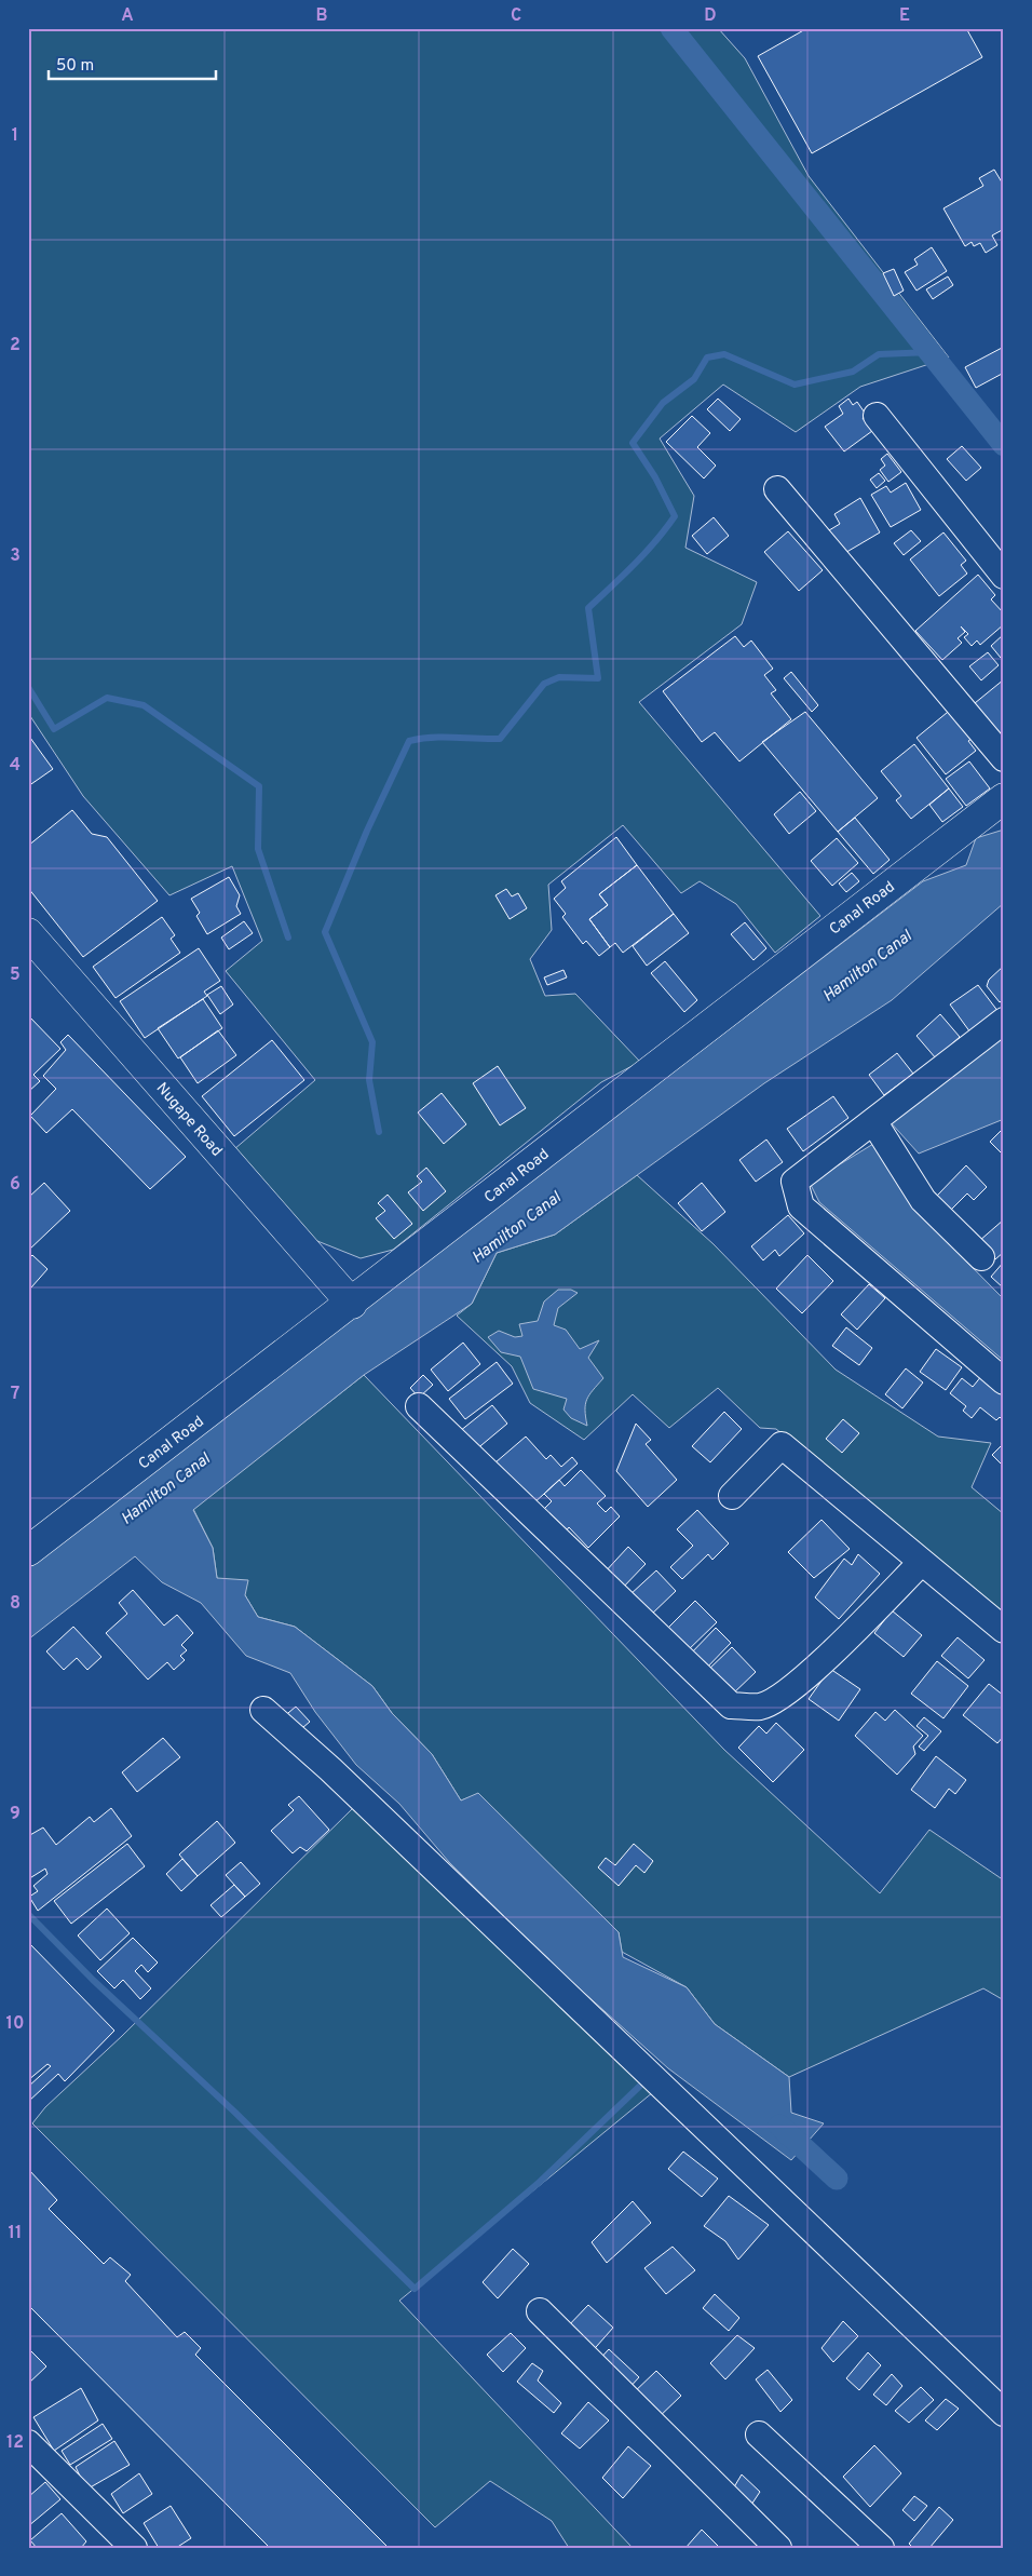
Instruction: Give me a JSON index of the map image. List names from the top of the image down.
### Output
{
  "streets": {
    "main road": ["Canal Road", "Nugape Road"]
  },
  "crossings": [
    ["Canal Road", "Nugape Road"]
  ],
  "water": ["Hamilton Canal"],
  "scale_bar": "50 m",
  "grid": {
    "columns": [
      "A",
      "B",
      "C",
      "D",
      "E"
    ],
    "rows": [
      "1",
      "2",
      "3",
      "4",
      "5",
      "6",
      "7",
      "8",
      "9",
      "10",
      "11",
      "12"
    ]
  }
}
